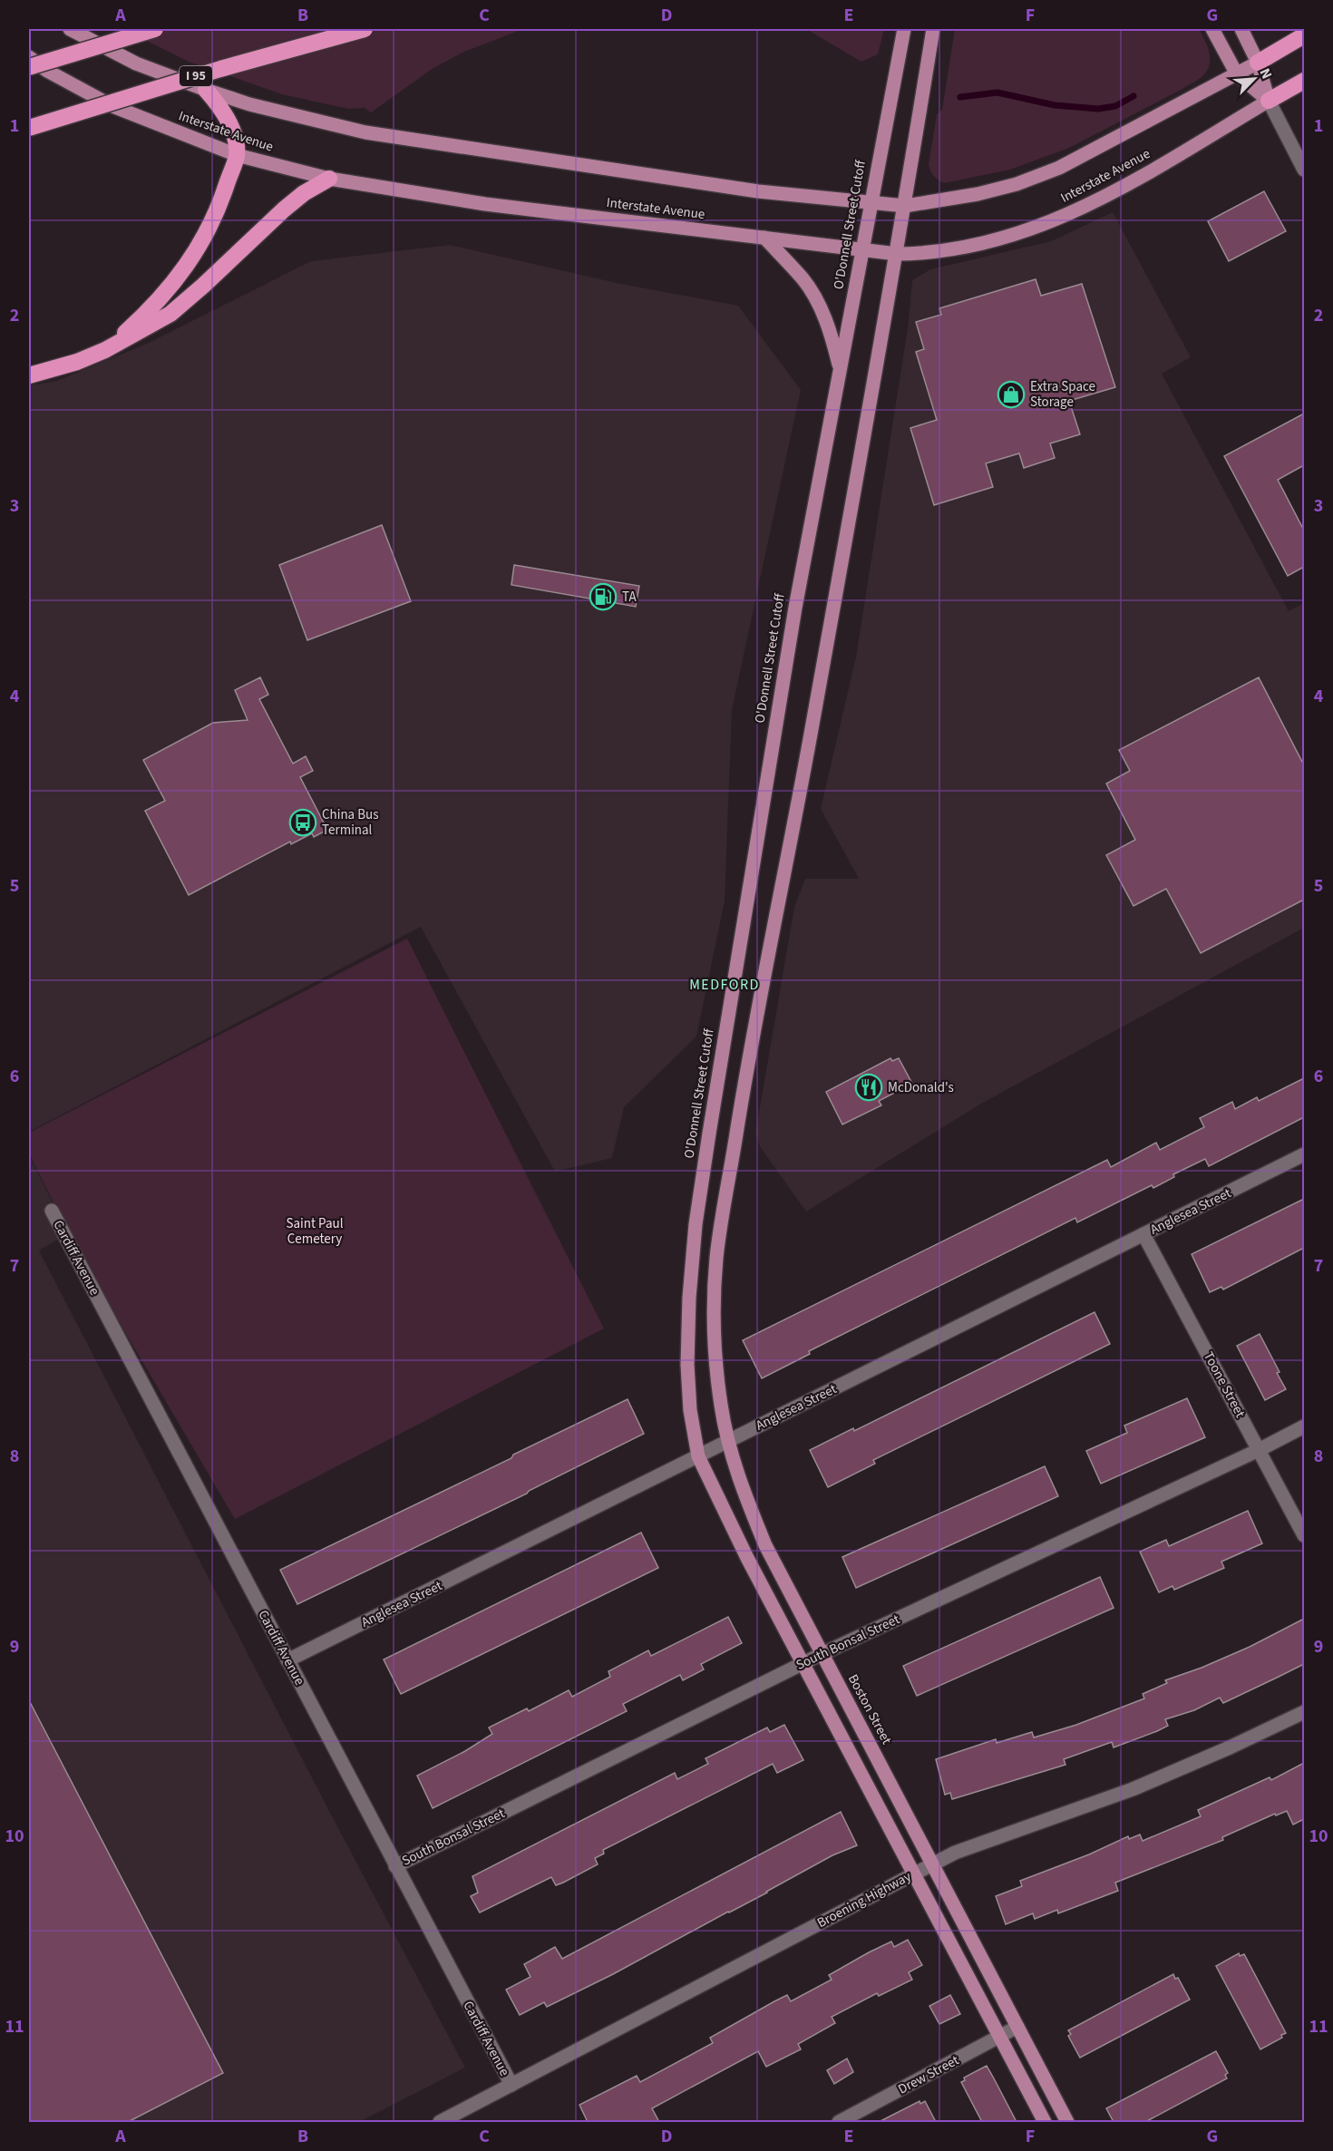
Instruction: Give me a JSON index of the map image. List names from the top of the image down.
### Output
{
  "streets": {
    "highway": ["I 95"],
    "main road": ["Interstate Avenue", "O'Donnell Street Cutoff", "Boston Street"],
    "street": [
      "Anglesea Street",
      "Cardiff Avenue",
      "Toone Street",
      "South Bonsal Street",
      "Broening Highway",
      "Drew Street"
    ]
  },
  "crossings": [
    ["Interstate Avenue", "O'Donnell Street Cutoff"],
    ["Interstate Avenue", "Boston Street"],
    ["O'Donnell Street Cutoff", "Anglesea Street"],
    ["Anglesea Street", "Cardiff Avenue"],
    ["Anglesea Street", "Toone Street"],
    ["Anglesea Street", "Boston Street"],
    ["Cardiff Avenue", "South Bonsal Street"],
    ["Cardiff Avenue", "Broening Highway"],
    ["Toone Street", "South Bonsal Street"],
    ["South Bonsal Street", "Boston Street"],
    ["Boston Street", "Broening Highway"],
    ["Boston Street", "Drew Street"]
  ],
  "districts": ["MEDFORD"],
  "parks": ["Saint Paul Cemetery"],
  "places": {
    "shop": ["Extra Space Storage"],
    "fuel station": ["TA"],
    "bus stop": ["China Bus Terminal"],
    "restaurant": ["McDonald's"]
  },
  "north": "top right",
  "grid": {
    "columns": [
      "A",
      "B",
      "C",
      "D",
      "E",
      "F",
      "G"
    ],
    "rows": [
      "1",
      "2",
      "3",
      "4",
      "5",
      "6",
      "7",
      "8",
      "9",
      "10",
      "11"
    ]
  }
}
